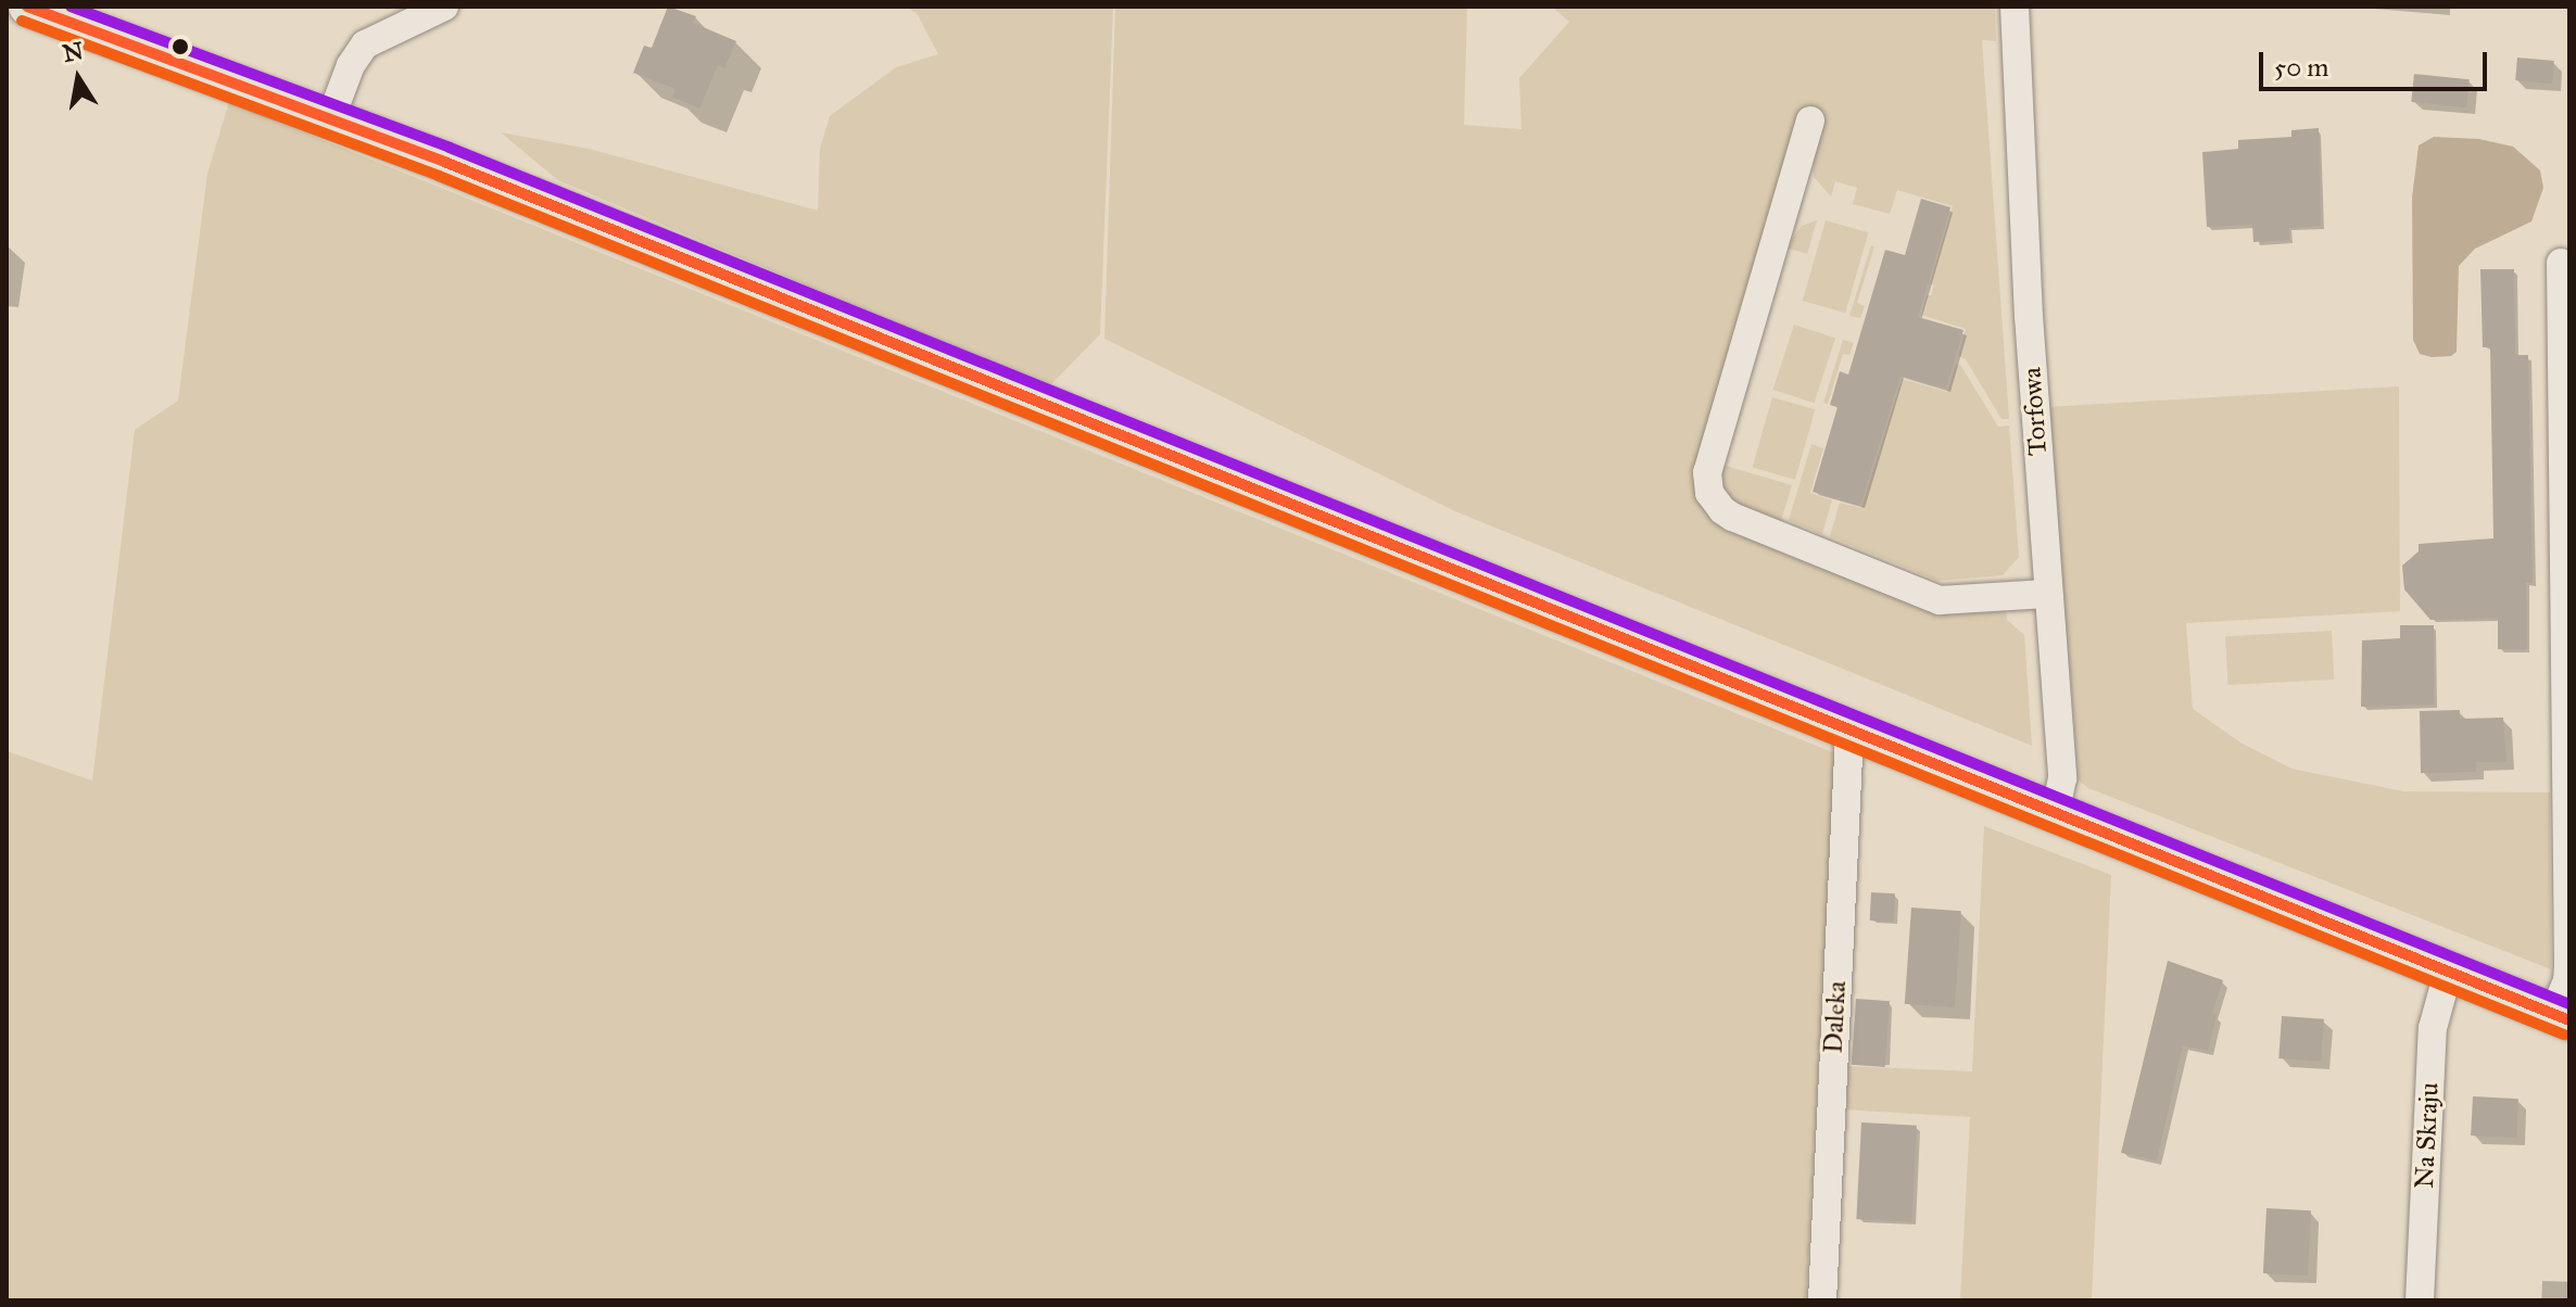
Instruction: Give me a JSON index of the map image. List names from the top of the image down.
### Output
{
  "streets": {
    "street": ["Torfowa", "Daleka", "Na Skraju"]
  },
  "scale_bar": "50 m",
  "north": "top"
}
